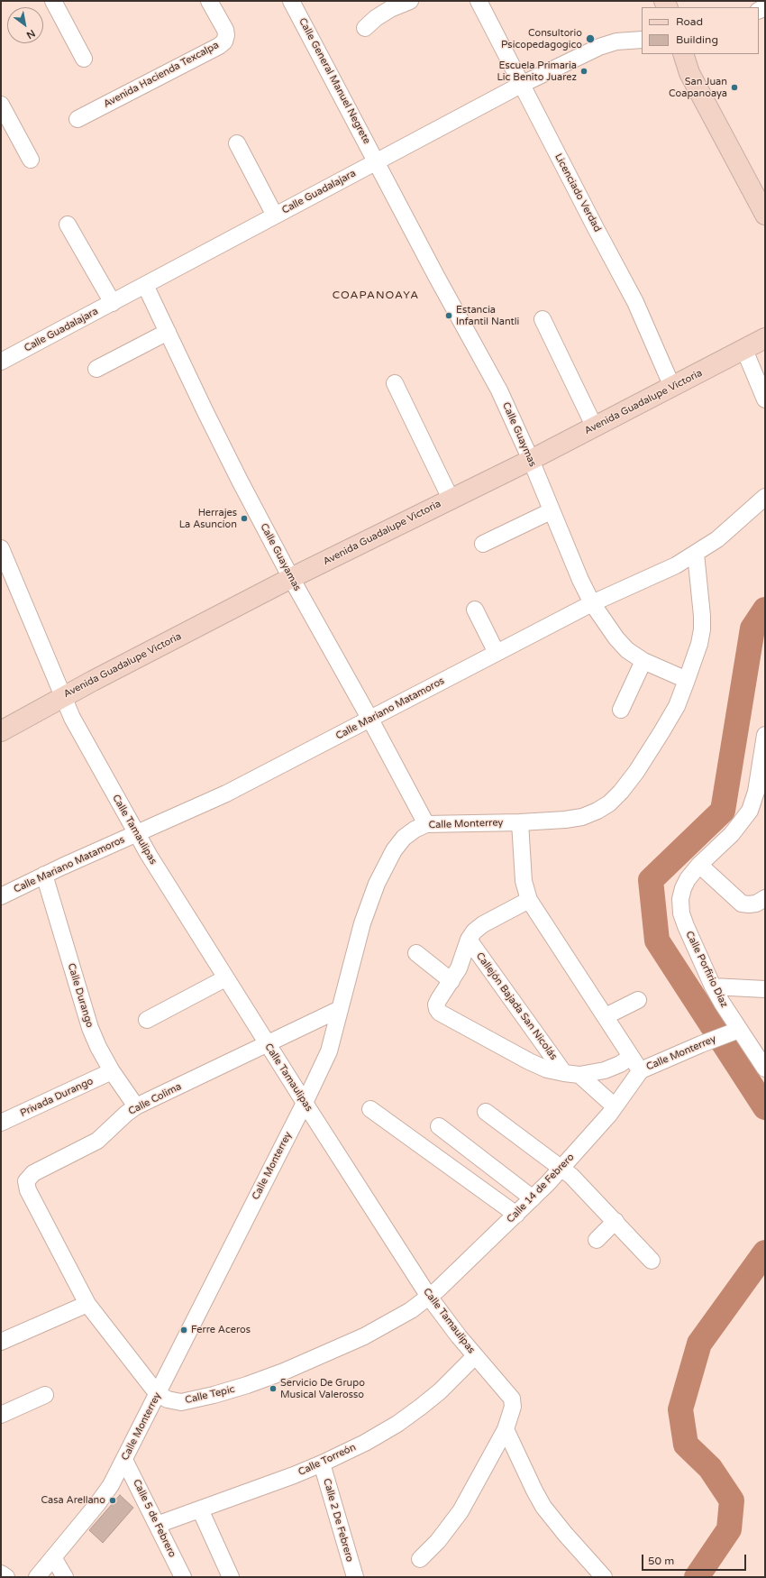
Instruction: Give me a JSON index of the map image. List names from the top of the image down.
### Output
{
  "streets": {
    "main road": ["Avenida Guadalupe Victoria"],
    "street": [
      "Avenida Hacienda Texcalpa",
      "Calle General Manuel Negrete",
      "Calle Guadalajara",
      "Licenciado Verdad",
      "Calle Guaymas",
      "Calle Guayamas",
      "Calle Mariano Matamoros",
      "Calle Monterrey",
      "Calle Tamaulipas",
      "Calle Porfirio Díaz",
      "Calle Durango",
      "Callejón Bajada San Nicolás",
      "Privada Durango",
      "Calle Colima",
      "Calle 14 de Febrero",
      "Calle Tepic",
      "Calle Torreón",
      "Calle 5 de Febrero",
      "Calle 2 De Febrero"
    ]
  },
  "crossings": [
    ["Calle General Manuel Negrete", "Calle Guadalajara"],
    ["Calle General Manuel Negrete", "Calle Guaymas"],
    ["Calle Guadalajara", "Licenciado Verdad"],
    ["Calle Guadalajara", "Calle Guaymas"],
    ["Calle Guadalajara", "Calle Guayamas"],
    ["Licenciado Verdad", "Avenida Guadalupe Victoria"],
    ["Avenida Guadalupe Victoria", "Calle Guaymas"],
    ["Avenida Guadalupe Victoria", "Calle Guayamas"],
    ["Avenida Guadalupe Victoria", "Calle Tamaulipas"],
    ["Calle Guaymas", "Calle Mariano Matamoros"],
    ["Calle Guaymas", "Calle Monterrey"],
    ["Calle Guayamas", "Calle Mariano Matamoros"],
    ["Calle Guayamas", "Calle Monterrey"],
    ["Calle Mariano Matamoros", "Calle Monterrey"],
    ["Calle Mariano Matamoros", "Calle Tamaulipas"],
    ["Calle Mariano Matamoros", "Calle Durango"],
    ["Calle Monterrey", "Calle Tamaulipas"],
    ["Calle Monterrey", "Calle Porfirio Díaz"],
    ["Calle Monterrey", "Callejón Bajada San Nicolás"],
    ["Calle Monterrey", "Calle Colima"],
    ["Calle Monterrey", "Calle 14 de Febrero"],
    ["Calle Monterrey", "Calle Tepic"],
    ["Calle Monterrey", "Calle 5 de Febrero"],
    ["Calle Tamaulipas", "Calle Colima"],
    ["Calle Tamaulipas", "Calle 14 de Febrero"],
    ["Calle Tamaulipas", "Calle Tepic"],
    ["Calle Tamaulipas", "Calle Torreón"],
    ["Calle Durango", "Privada Durango"],
    ["Calle Durango", "Calle Colima"],
    ["Callejón Bajada San Nicolás", "Calle 14 de Febrero"],
    ["Calle Colima", "Calle Tepic"],
    ["Calle 14 de Febrero", "Calle Tepic"],
    ["Calle Torreón", "Calle 5 de Febrero"],
    ["Calle Torreón", "Calle 2 De Febrero"]
  ],
  "districts": ["COAPANOAYA"],
  "places": [
    "Consultorio Psicopedagogico",
    "Escuela Primaria Lic Benito Juarez",
    "San Juan Coapanoaya",
    "Estancia Infantil Nantli",
    "Herrajes La Asuncion",
    "Ferre Aceros",
    "Servicio De Grupo Musical Valerosso",
    "Casa Arellano"
  ],
  "legend": ["Road", "Building"],
  "scale_bar": "50 m",
  "north": "bottom right"
}
